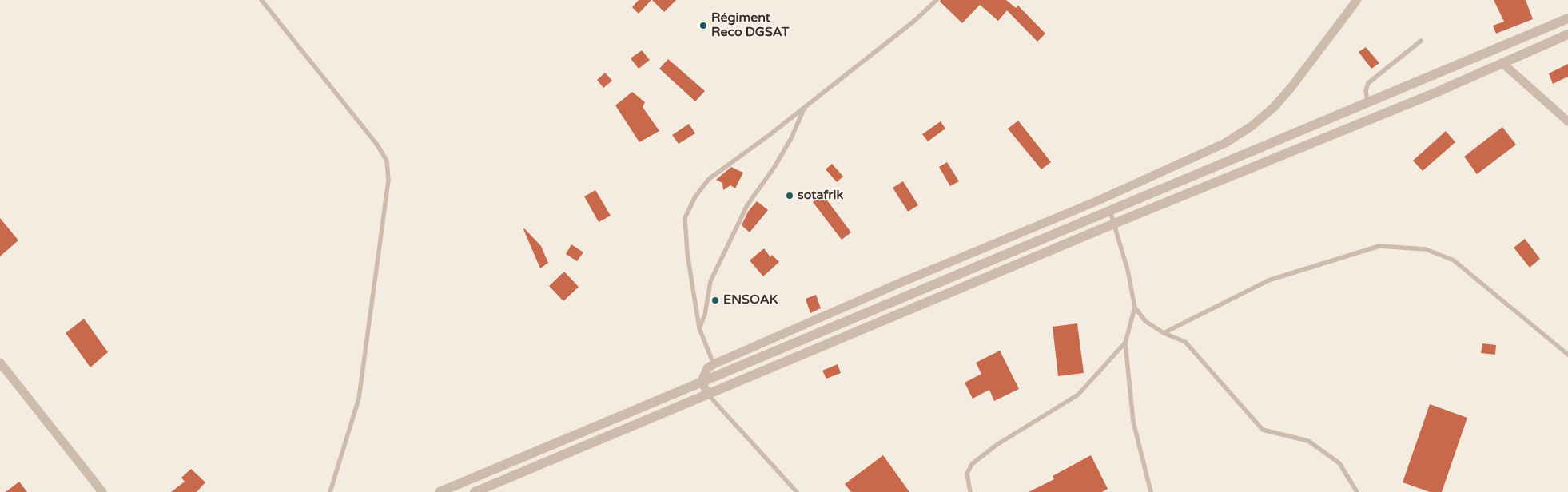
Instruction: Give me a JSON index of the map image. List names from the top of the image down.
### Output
{
  "places": ["Régiment Reco DGSAT", "sotafrik", "ENSOAK"]
}
